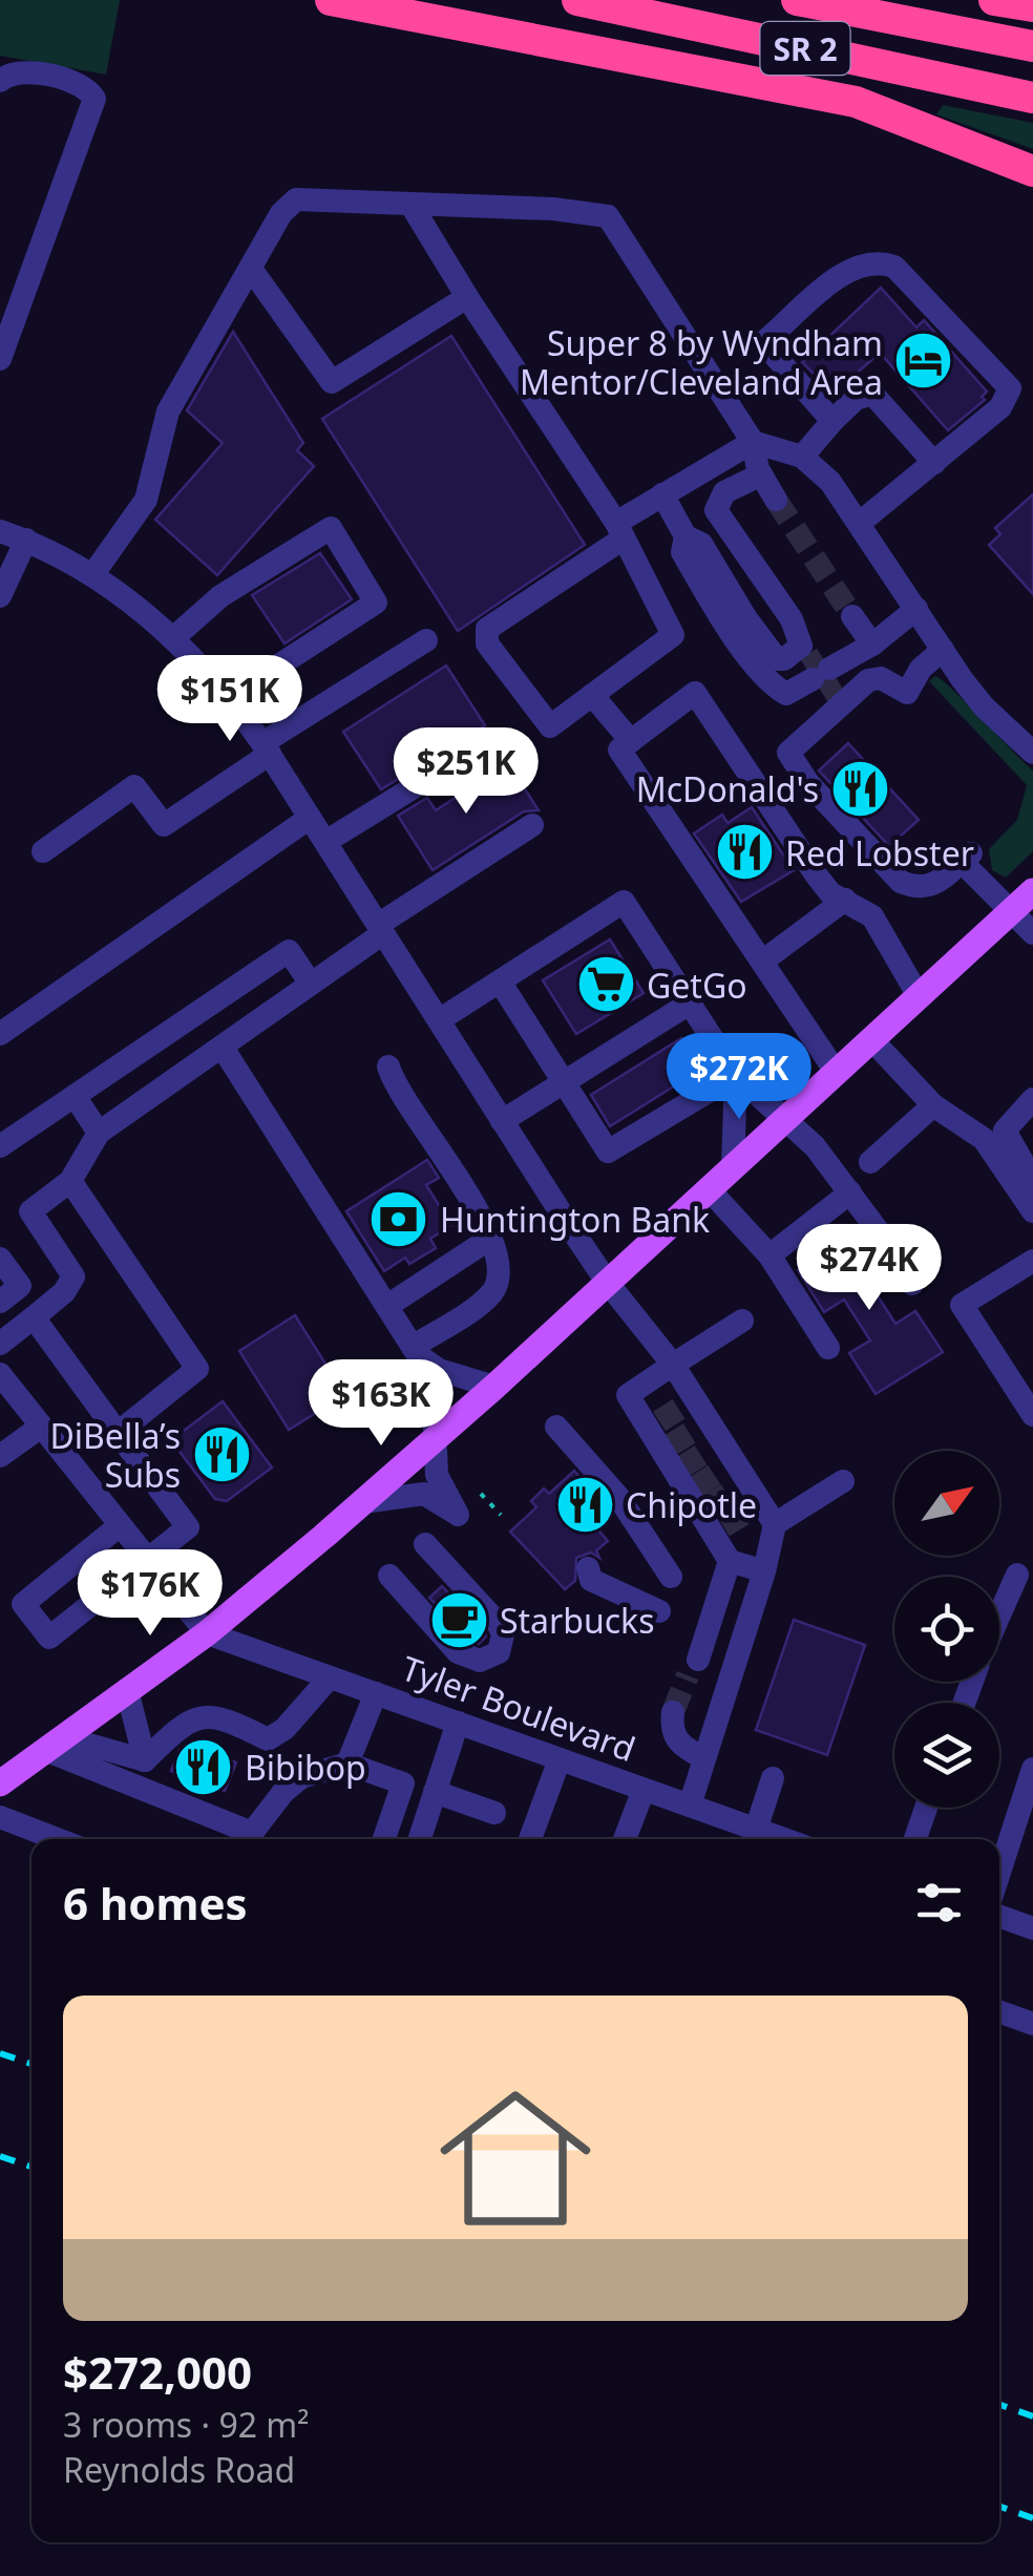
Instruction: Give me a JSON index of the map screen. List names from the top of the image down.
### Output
{
  "streets": {
    "highway": ["SR 2"],
    "street": ["Tyler Boulevard"]
  },
  "places": {
    "hotel": ["Super 8 by Wyndham Mentor/Cleveland Area"],
    "restaurant": [
      "McDonald's",
      "Red Lobster",
      "DiBella’s Subs",
      "Chipotle",
      "Bibibop"
    ],
    "supermarket": ["GetGo"],
    "bank": ["Huntington Bank"],
    "cafe": ["Starbucks"]
  },
  "north": "top right",
  "page": {
    "price": [
      "$151K",
      "$251K",
      "$272K",
      "$274K",
      "$163K",
      "$176K"
    ],
    "heading": "6 homes",
    "list": [
      {
        "name": "$272,000",
        "note": "3 rooms · 92 m² · Reynolds Road"
      }
    ]
  }
}
